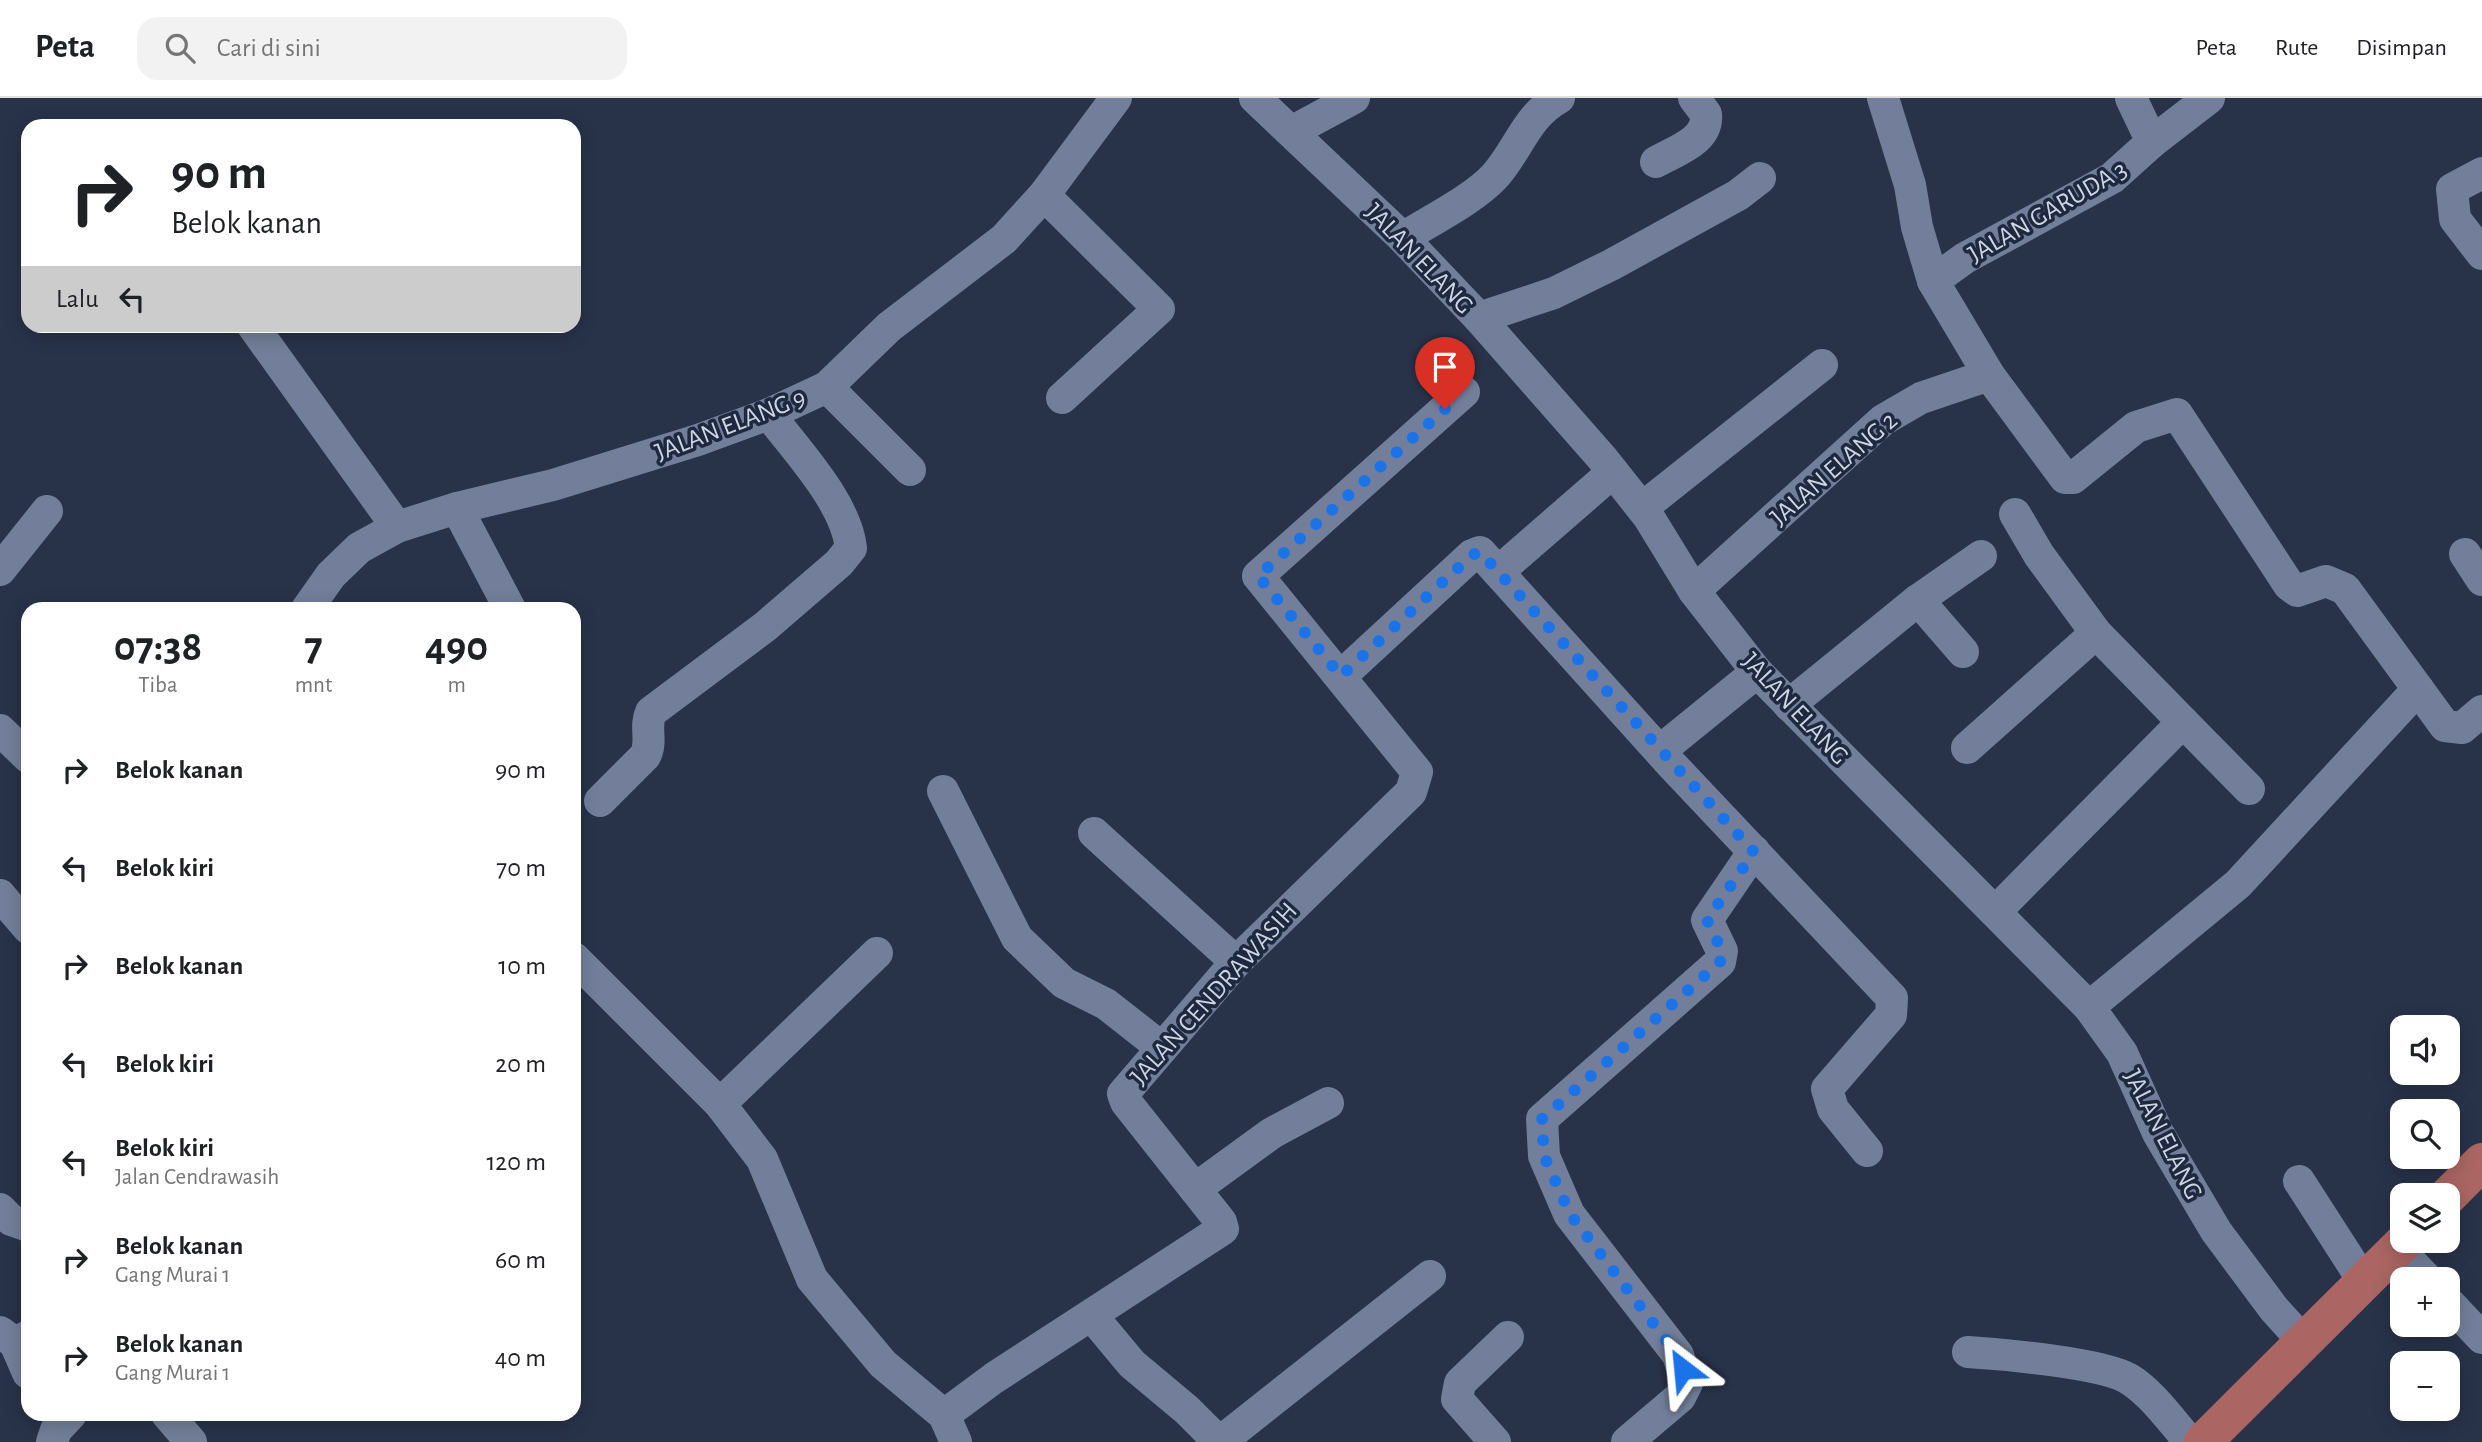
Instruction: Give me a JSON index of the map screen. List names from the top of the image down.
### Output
{
  "streets": {
    "street": [
      "JALAN GARUDA 3",
      "JALAN ELANG",
      "JALAN ELANG 9",
      "JALAN ELANG 2",
      "JALAN CENDRAWASIH"
    ]
  },
  "crossings": [
    ["JALAN ELANG", "JALAN ELANG 2"]
  ],
  "page": {
    "header": "Peta",
    "search": "Cari di sini",
    "nav": ["Peta", "Rute", "Disimpan"],
    "turn": ["90 m", "Belok kanan"],
    "then": "Lalu",
    "eta": [
      "07:38",
      "Tiba",
      "7",
      "mnt",
      "490",
      "m"
    ],
    "list": [
      {
        "name": "Belok kanan",
        "value": "90 m"
      },
      {
        "name": "Belok kiri",
        "value": "70 m"
      },
      {
        "name": "Belok kanan",
        "value": "10 m"
      },
      {
        "name": "Belok kiri",
        "value": "20 m"
      },
      {
        "name": "Belok kiri",
        "note": "Jalan Cendrawasih",
        "value": "120 m"
      },
      {
        "name": "Belok kanan",
        "note": "Gang Murai 1",
        "value": "60 m"
      },
      {
        "name": "Belok kanan",
        "note": "Gang Murai 1",
        "value": "40 m"
      }
    ],
    "map_buttons": ["+", "−"]
  }
}
